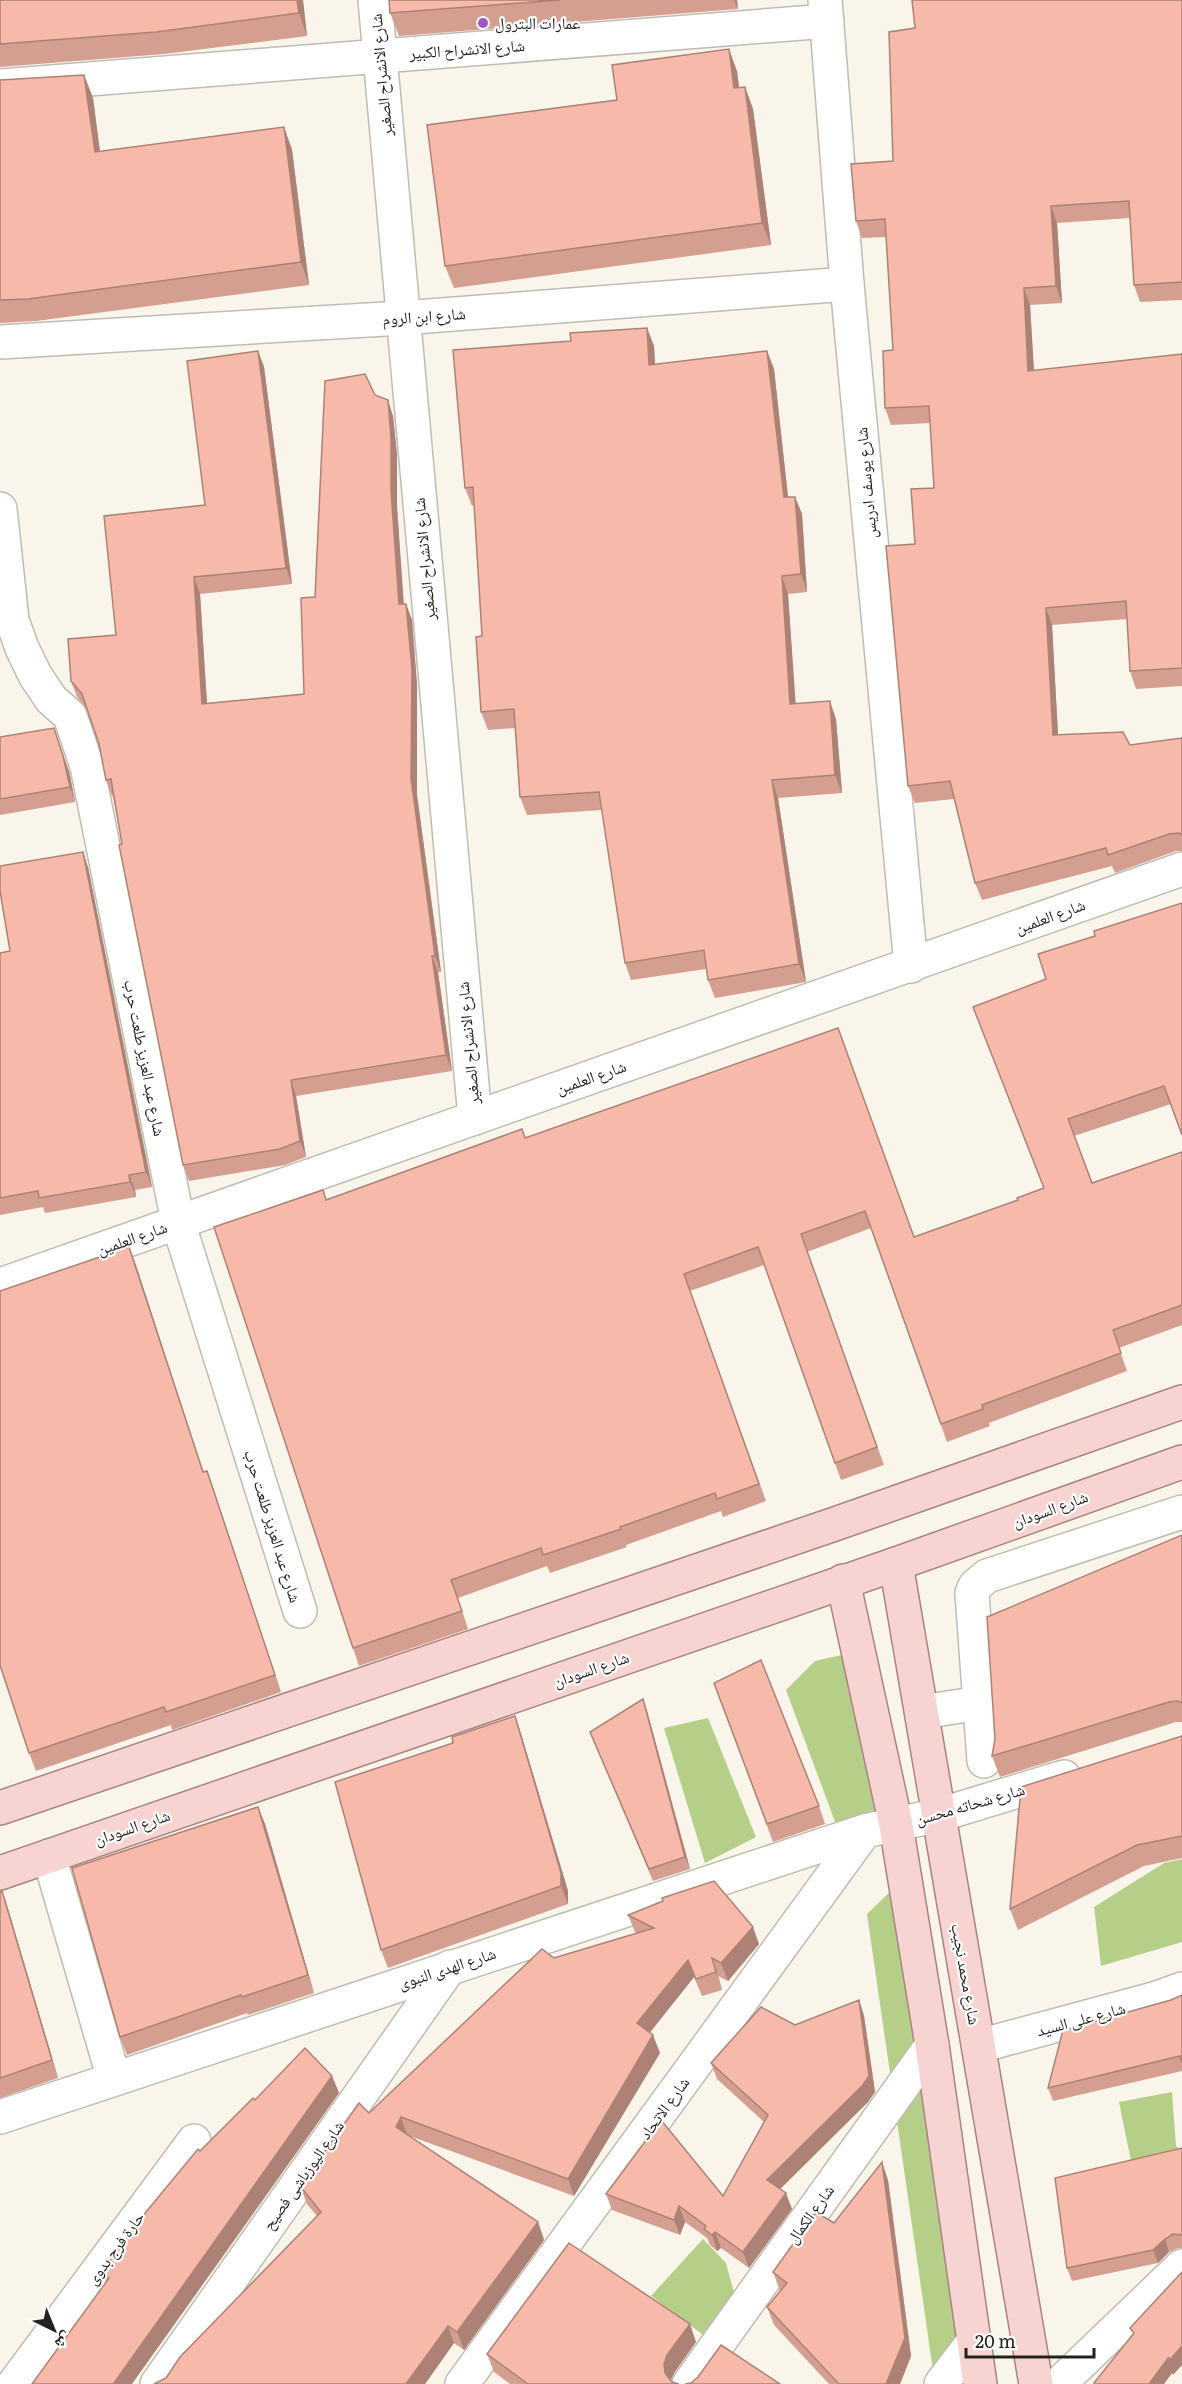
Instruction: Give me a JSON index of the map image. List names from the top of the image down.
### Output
{
  "streets": {
    "main road": ["شارع السودان", "شارع محمد نجيب"],
    "street": [
      "شارع الانشراح الكبير",
      "شارع الانشراح الصغير",
      "شارع ابن الروم",
      "شارع يوسف ادريس",
      "شارع العلمين",
      "شارع عبد العزيز طلعت حرب",
      "شارع شحاته محسن",
      "شارع الهدى النبوى",
      "شارع على السيد",
      "شارع الاتحاد",
      "شارع اليوزباشى فصيح",
      "شارع الكمال",
      "حارة فرج بدوى"
    ]
  },
  "crossings": [
    ["شارع الانشراح الكبير", "شارع الانشراح الصغير"],
    ["شارع الانشراح الكبير", "شارع يوسف ادريس"],
    ["شارع الانشراح الصغير", "شارع ابن الروم"],
    ["شارع الانشراح الصغير", "شارع العلمين"],
    ["شارع ابن الروم", "شارع يوسف ادريس"],
    ["شارع يوسف ادريس", "شارع العلمين"],
    ["شارع العلمين", "شارع عبد العزيز طلعت حرب"],
    ["شارع السودان", "شارع محمد نجيب"],
    ["شارع شحاته محسن", "شارع الهدى النبوى"],
    ["شارع شحاته محسن", "شارع محمد نجيب"],
    ["شارع شحاته محسن", "شارع الاتحاد"],
    ["شارع الهدى النبوى", "شارع الاتحاد"],
    ["شارع الهدى النبوى", "شارع اليوزباشى فصيح"],
    ["شارع محمد نجيب", "شارع على السيد"]
  ],
  "places": ["عمارات البترول"],
  "scale_bar": "20 m",
  "north": "bottom right"
}
